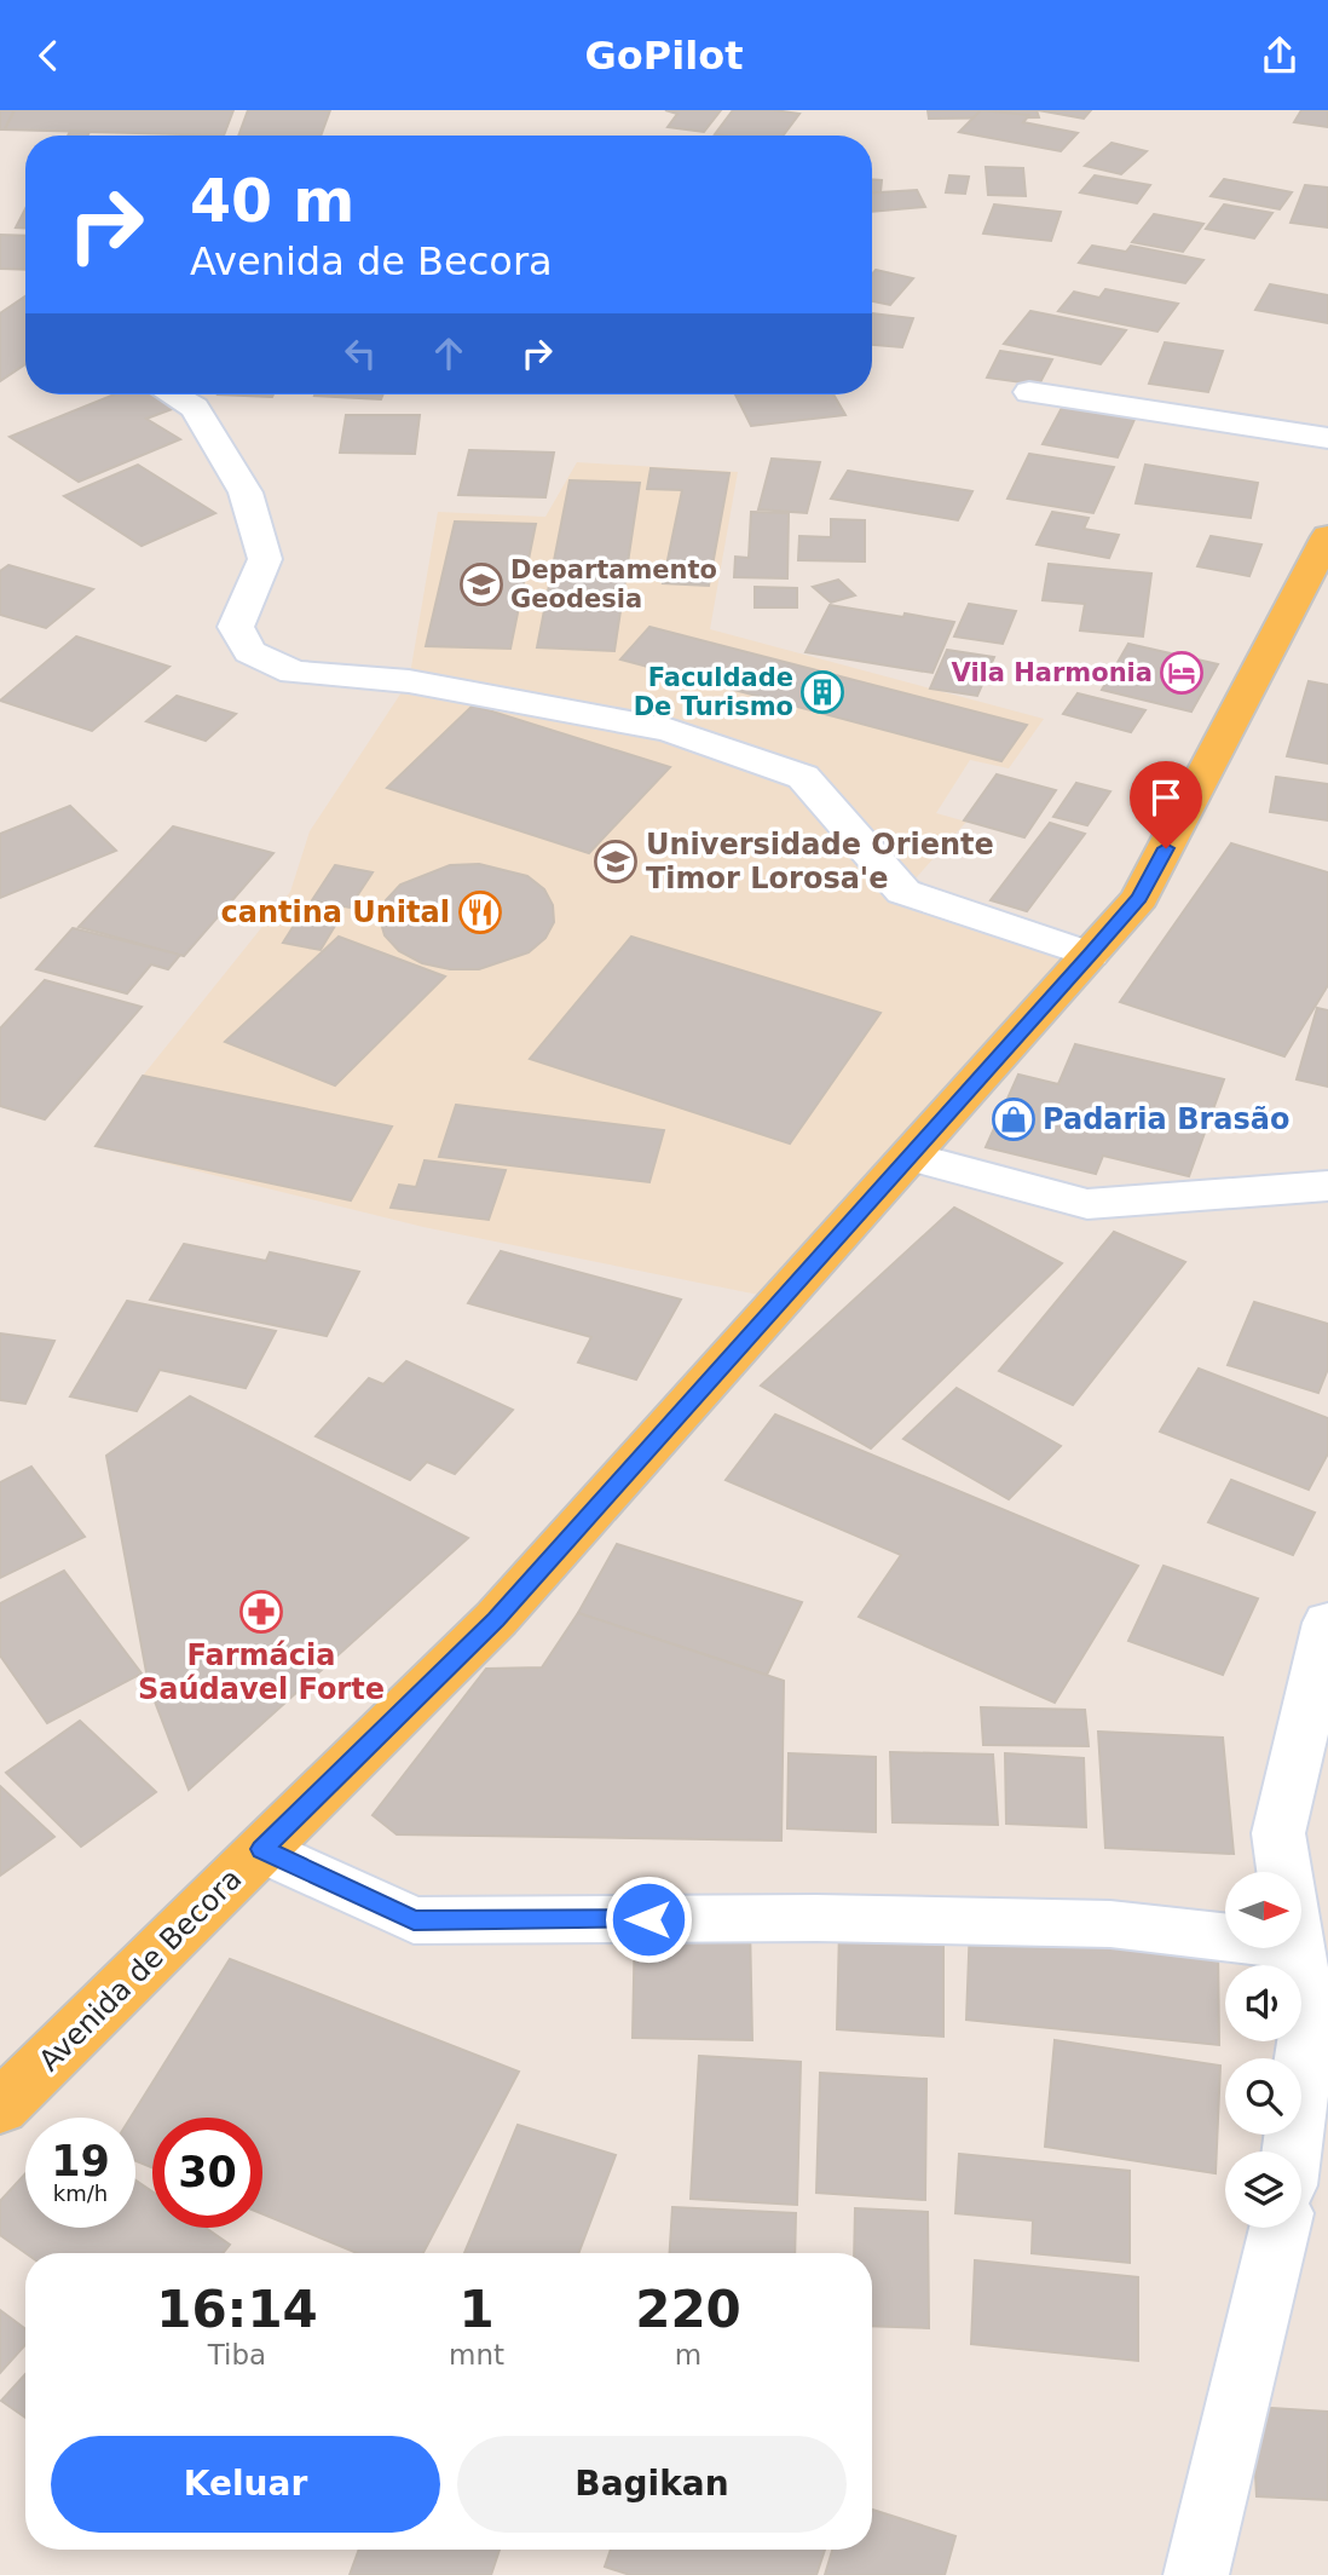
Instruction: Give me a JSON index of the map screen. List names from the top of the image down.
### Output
{
  "streets": {
    "main road": ["Avenida de Becora"]
  },
  "places": {
    "school or university": ["Departamento Geodesia", "Universidade Oriente Timor Lorosa'e"],
    "hotel": ["Vila Harmonia"],
    "building": ["Faculdade De Turismo"],
    "restaurant": ["cantina Unital"],
    "shop": ["Padaria Brasão"],
    "pharmacy": ["Farmácia Saúdavel Forte"]
  },
  "north": "right",
  "page": {
    "header": "GoPilot",
    "turn": ["40 m", "Avenida de Becora"],
    "speed": "19 km/h",
    "limit": "30",
    "eta": [
      "16:14",
      "Tiba",
      "1",
      "mnt",
      "220",
      "m"
    ],
    "buttons": ["Keluar", "Bagikan"]
  }
}
